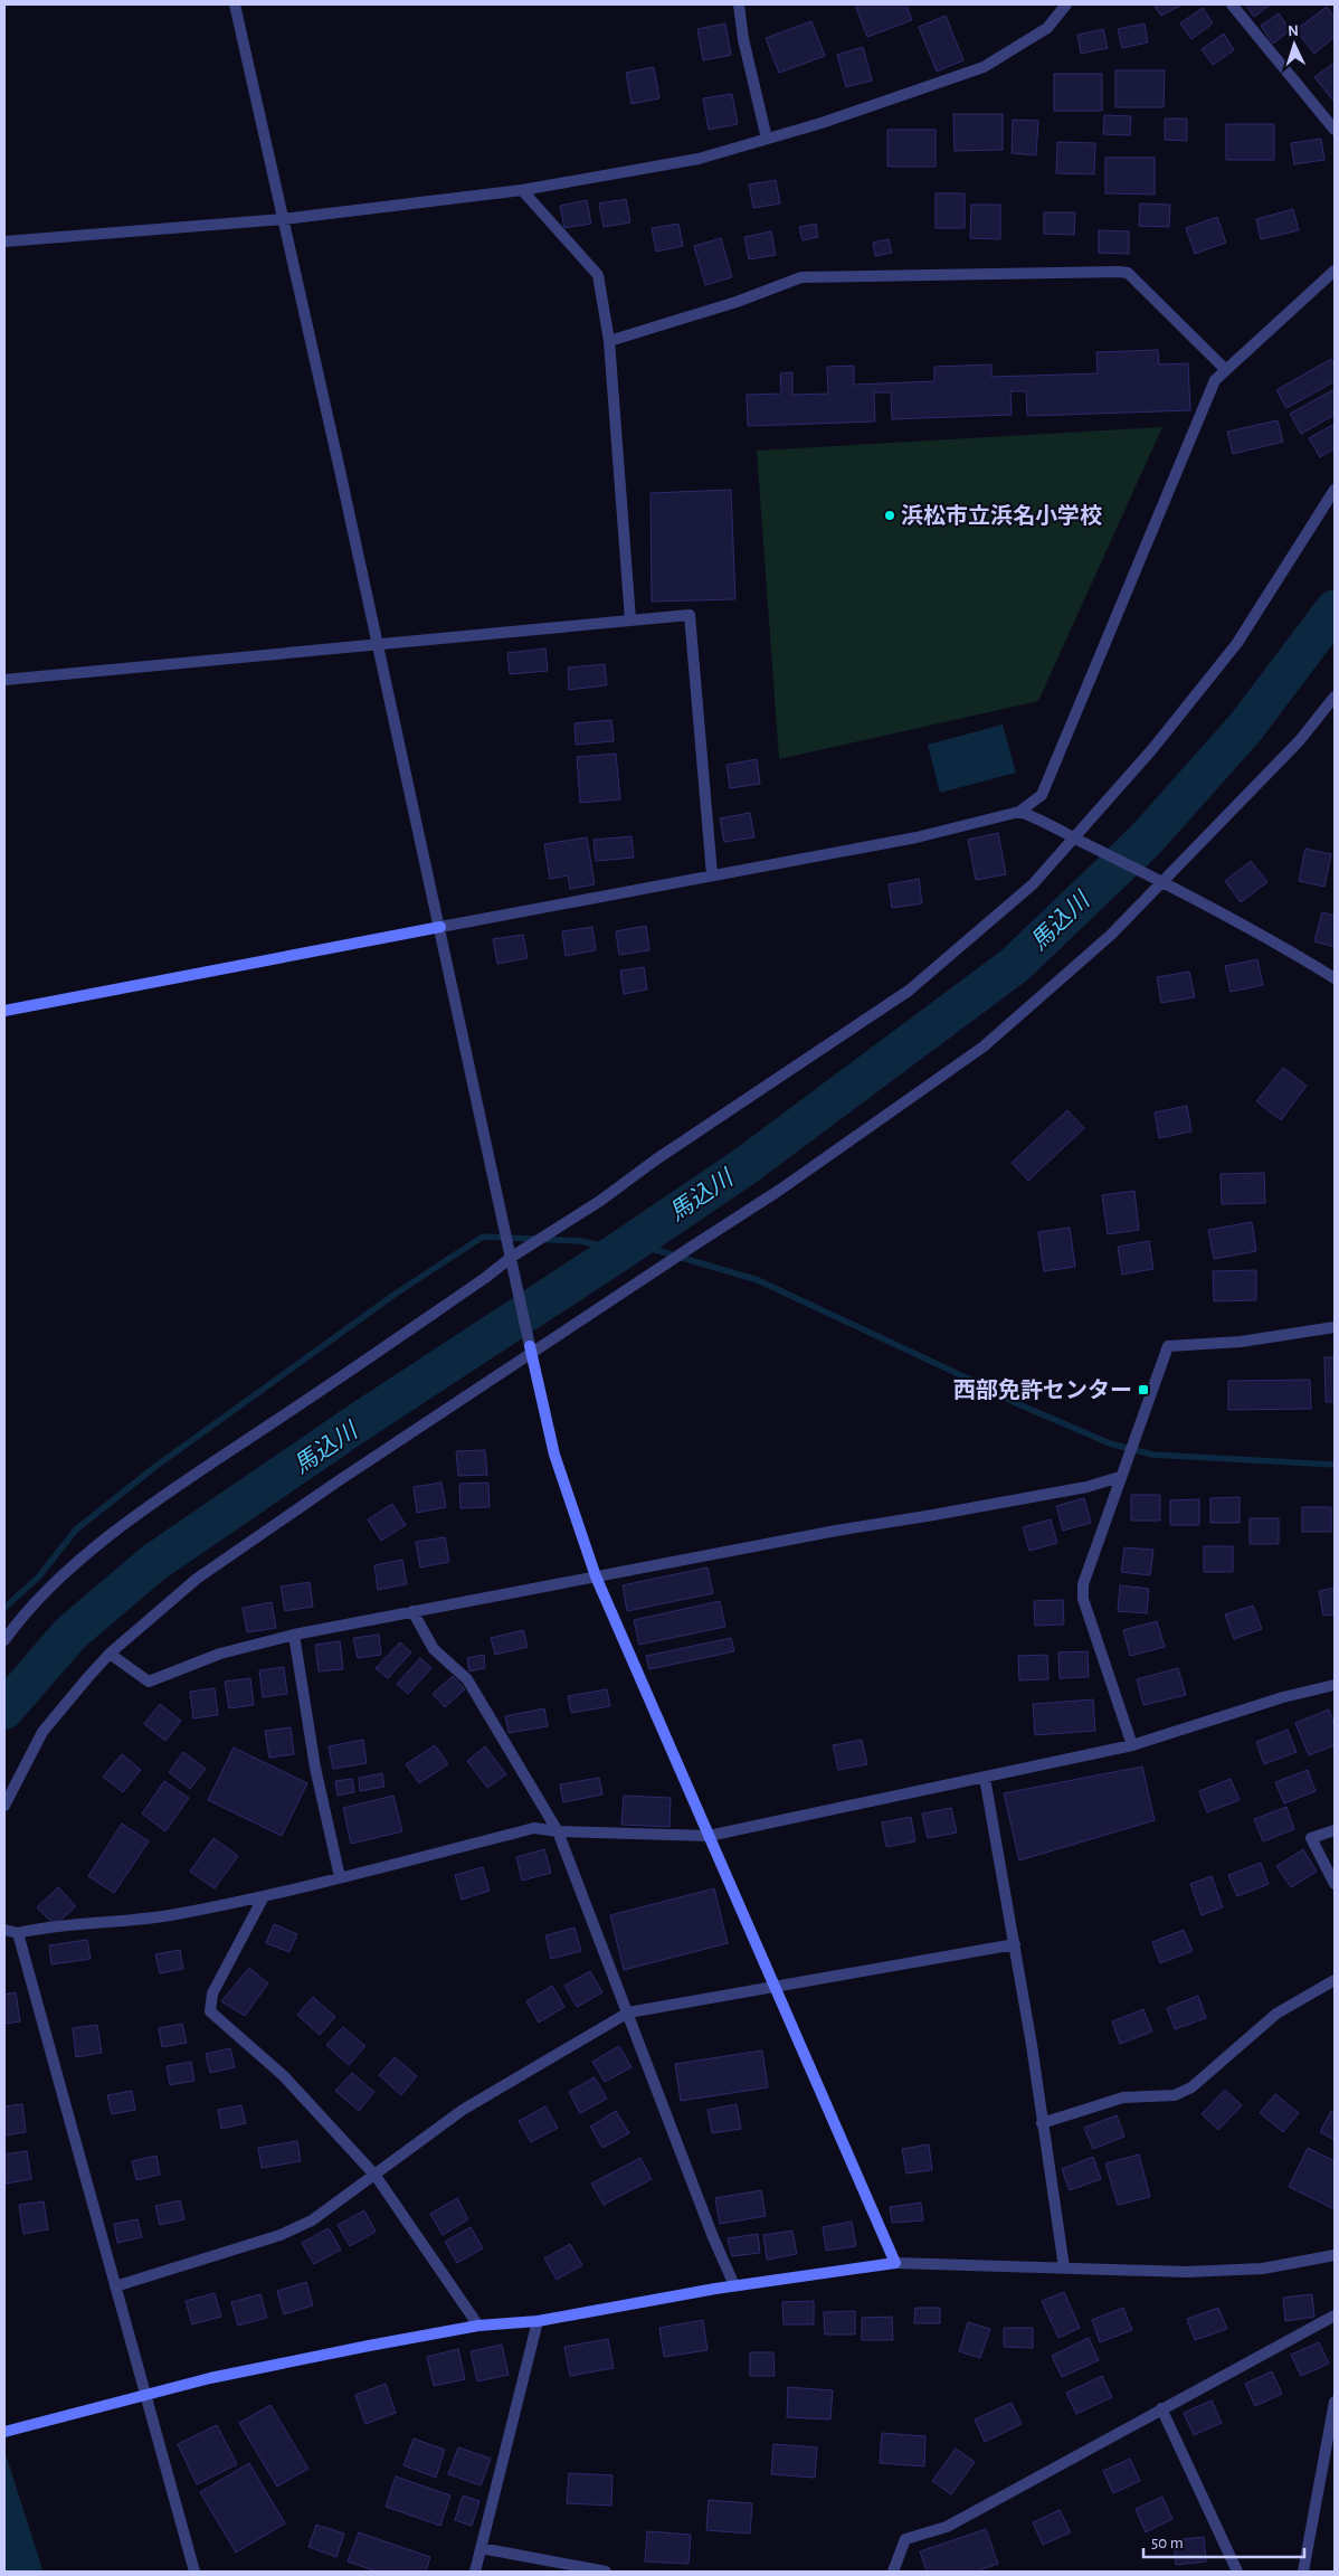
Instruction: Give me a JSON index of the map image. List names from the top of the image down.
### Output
{
  "water": ["馬込川"],
  "places": {
    "other": ["浜松市立浜名小学校"],
    "transit": ["西部免許センター"]
  },
  "scale_bar": "50 m",
  "north": "top"
}
